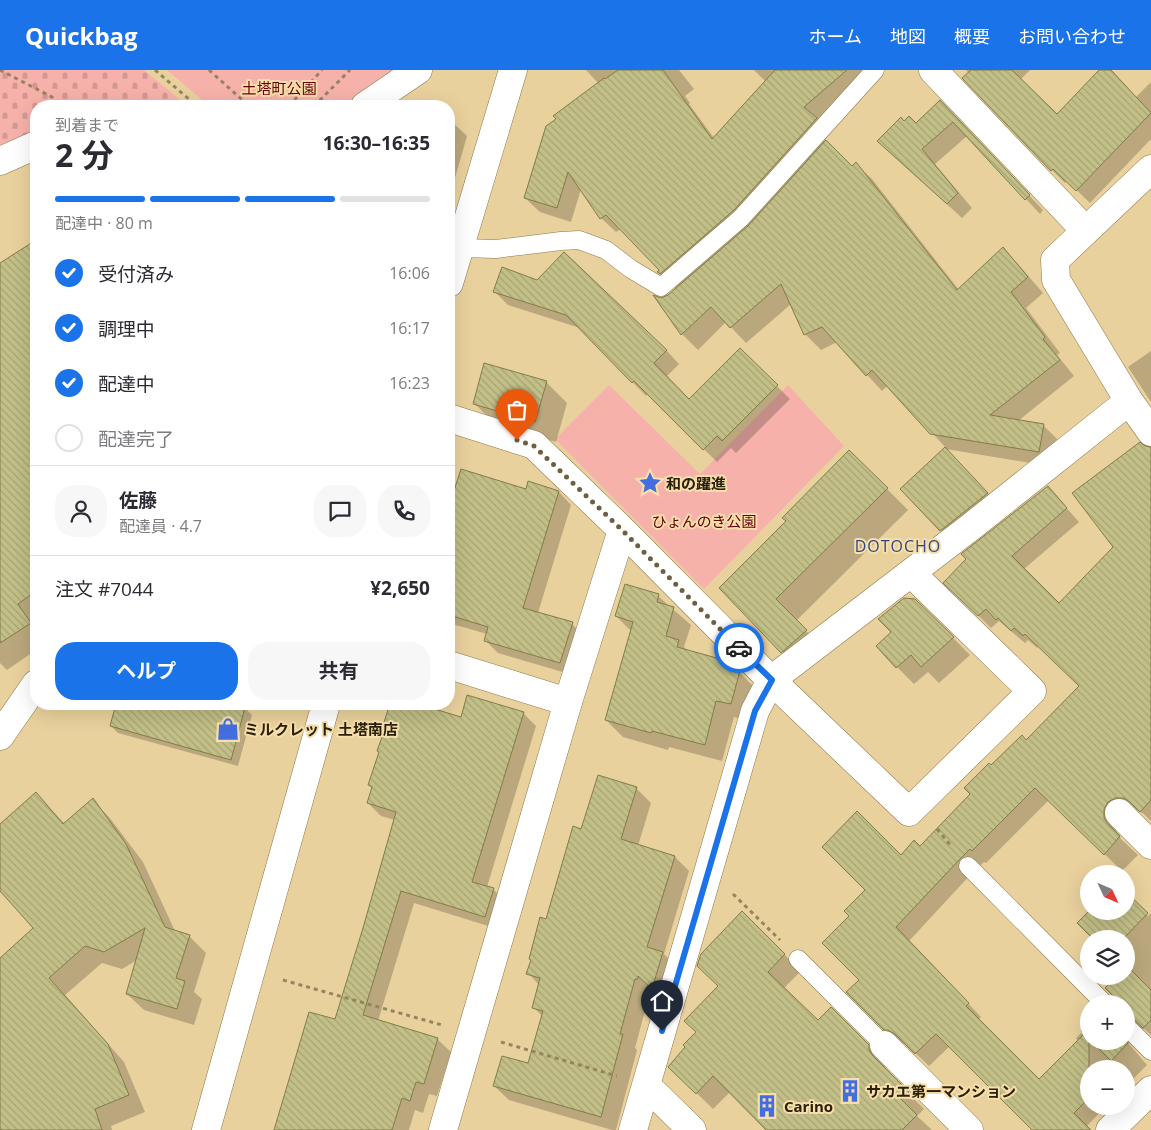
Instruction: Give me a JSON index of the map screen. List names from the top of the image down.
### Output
{
  "districts": ["DOTOCHO"],
  "parks": ["土塔町公園", "ひょんのき公園"],
  "places": {
    "place": ["和の躍進"],
    "shop": ["ミルクレット 土塔南店"],
    "building": ["サカエ第一マンション", "Carino"]
  },
  "north": "bottom right",
  "page": {
    "header": "Quickbag",
    "nav": [
      "ホーム",
      "地図",
      "概要",
      "お問い合わせ"
    ],
    "heading": ["2 分", "到着まで", "16:30–16:35"],
    "panel": [
      "佐藤",
      "配達員 · 4.7",
      "注文 #7044",
      "¥2,650"
    ],
    "bar": "配達中 · 80 m",
    "list": [
      ["受付済み", "16:06"],
      ["調理中", "16:17"],
      ["配達中", "16:23"],
      "配達完了"
    ],
    "buttons": ["ヘルプ", "共有"],
    "map_buttons": ["+", "−"]
  }
}
